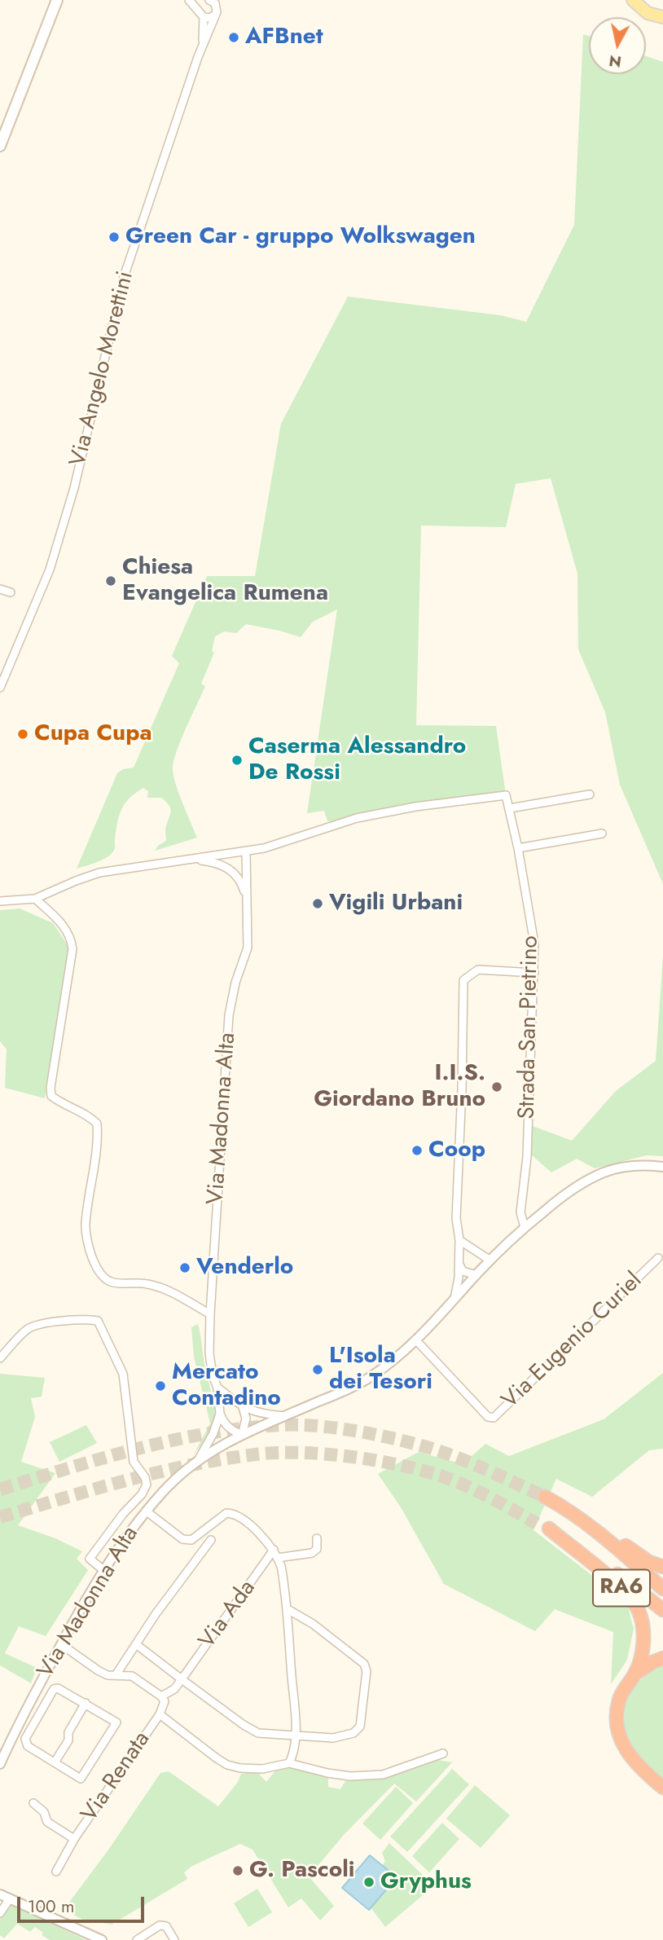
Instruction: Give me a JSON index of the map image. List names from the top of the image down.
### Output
{
  "streets": {
    "highway": ["RA6"],
    "street": [
      "Via Angelo Morettini",
      "Strada San Pietrino",
      "Via Madonna Alta",
      "Via Eugenio Curiel",
      "Via Ada",
      "Via Renata"
    ]
  },
  "crossings": [
    ["Strada San Pietrino", "Via Madonna Alta"],
    ["Via Madonna Alta", "Via Eugenio Curiel"],
    ["Via Ada", "Via Renata"]
  ],
  "places": [
    "AFBnet",
    "Green Car - gruppo Wolkswagen",
    "Chiesa Evangelica Rumena",
    "Cupa Cupa",
    "Caserma Alessandro De Rossi",
    "Vigili Urbani",
    "I.I.S. Giordano Bruno",
    "Coop",
    "Venderlo",
    "L'Isola dei Tesori",
    "Mercato Contadino",
    "G. Pascoli",
    "Gryphus"
  ],
  "scale_bar": "100 m",
  "north": "bottom"
}
